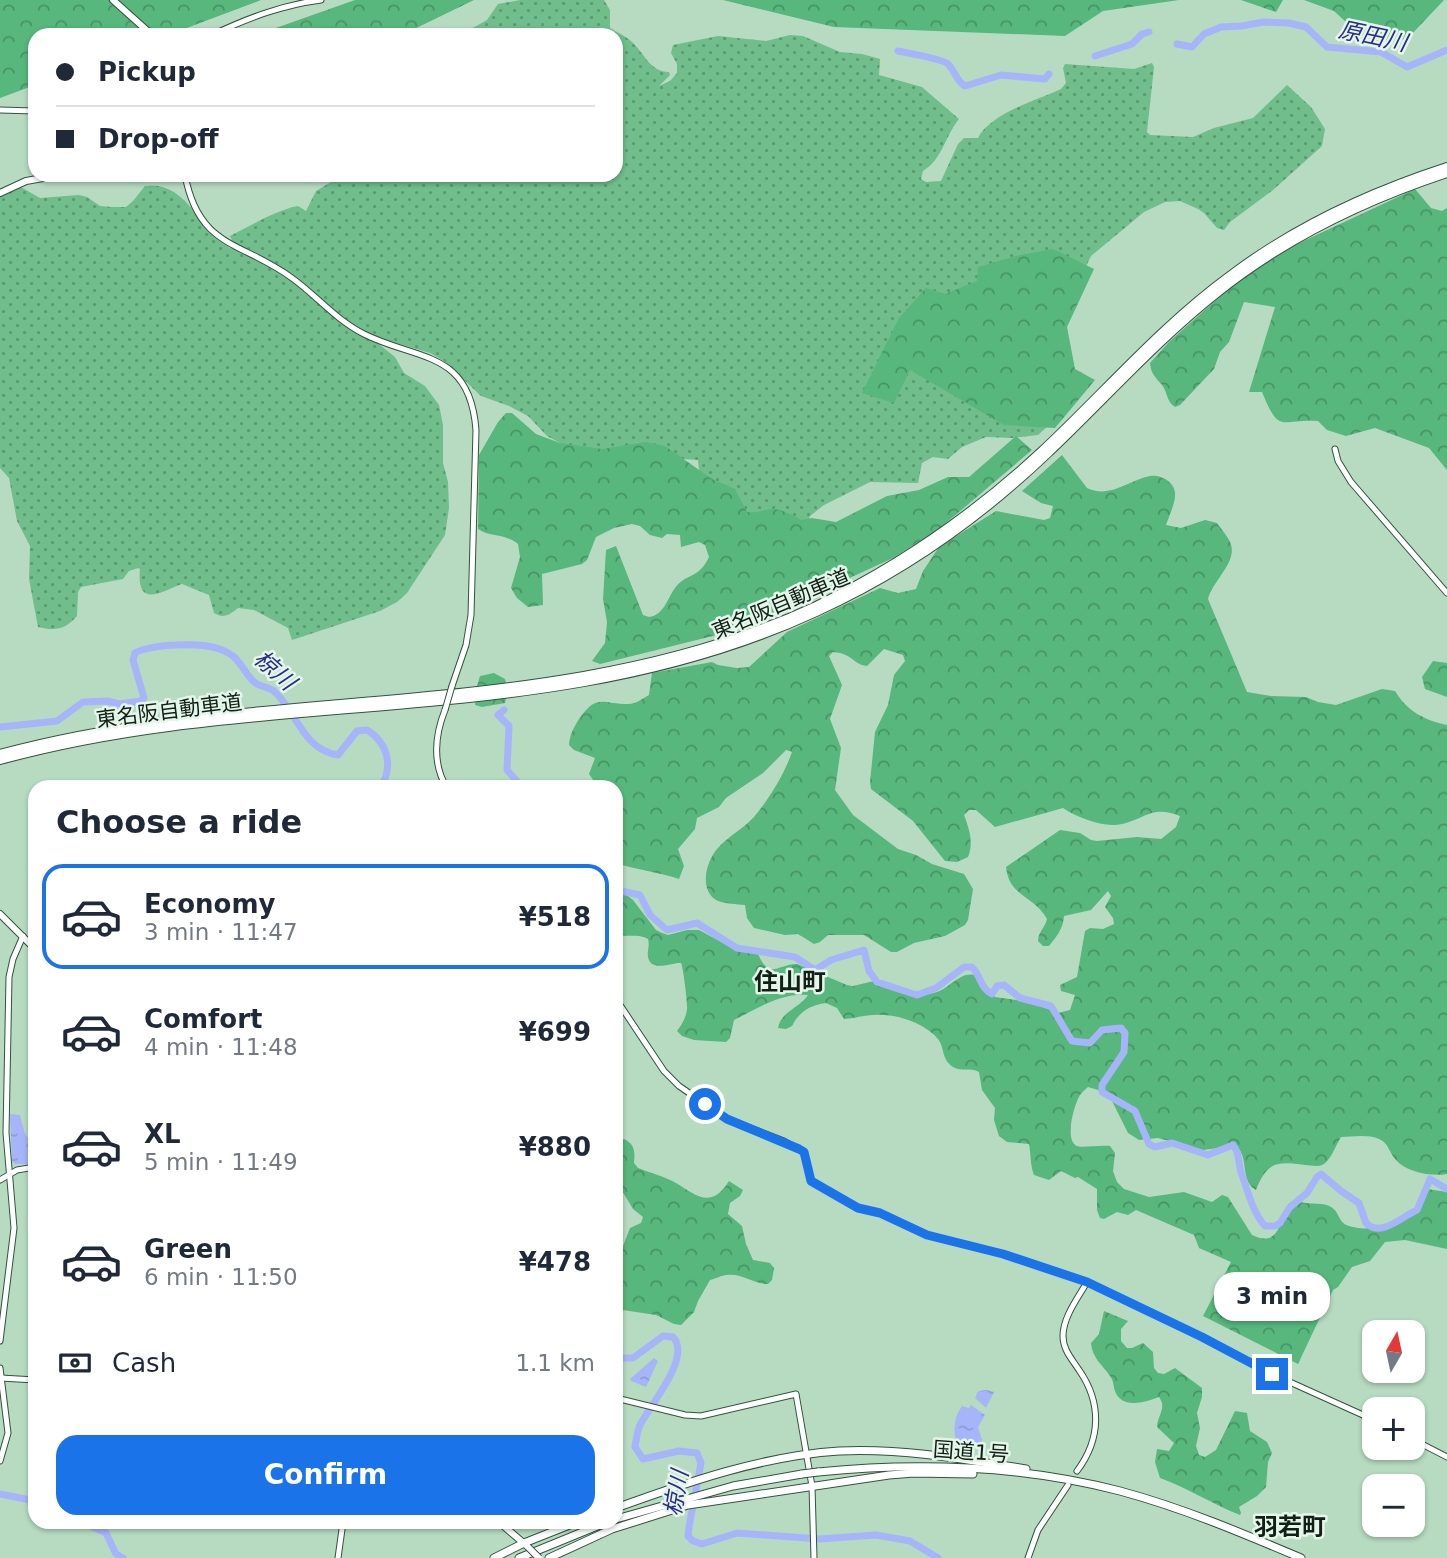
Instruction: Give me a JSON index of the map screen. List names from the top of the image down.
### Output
{
  "streets": {
    "highway": ["東名阪自動車道", "国道1号"]
  },
  "districts": ["住山町", "羽若町"],
  "water": ["原田川", "椋川"],
  "north": "top",
  "page": {
    "banner": ["Pickup", "Drop-off"],
    "heading": "Choose a ride",
    "list": [
      {
        "name": "Economy",
        "note": "3 min · 11:47",
        "value": "¥518"
      },
      {
        "name": "Comfort",
        "note": "4 min · 11:48",
        "value": "¥699"
      },
      {
        "name": "XL",
        "note": "5 min · 11:49",
        "value": "¥880"
      },
      {
        "name": "Green",
        "note": "6 min · 11:50",
        "value": "¥478"
      }
    ],
    "bubble": "3 min",
    "map_buttons": ["+", "−"],
    "pay": ["Cash", "1.1 km"],
    "buttons": "Confirm"
  }
}
